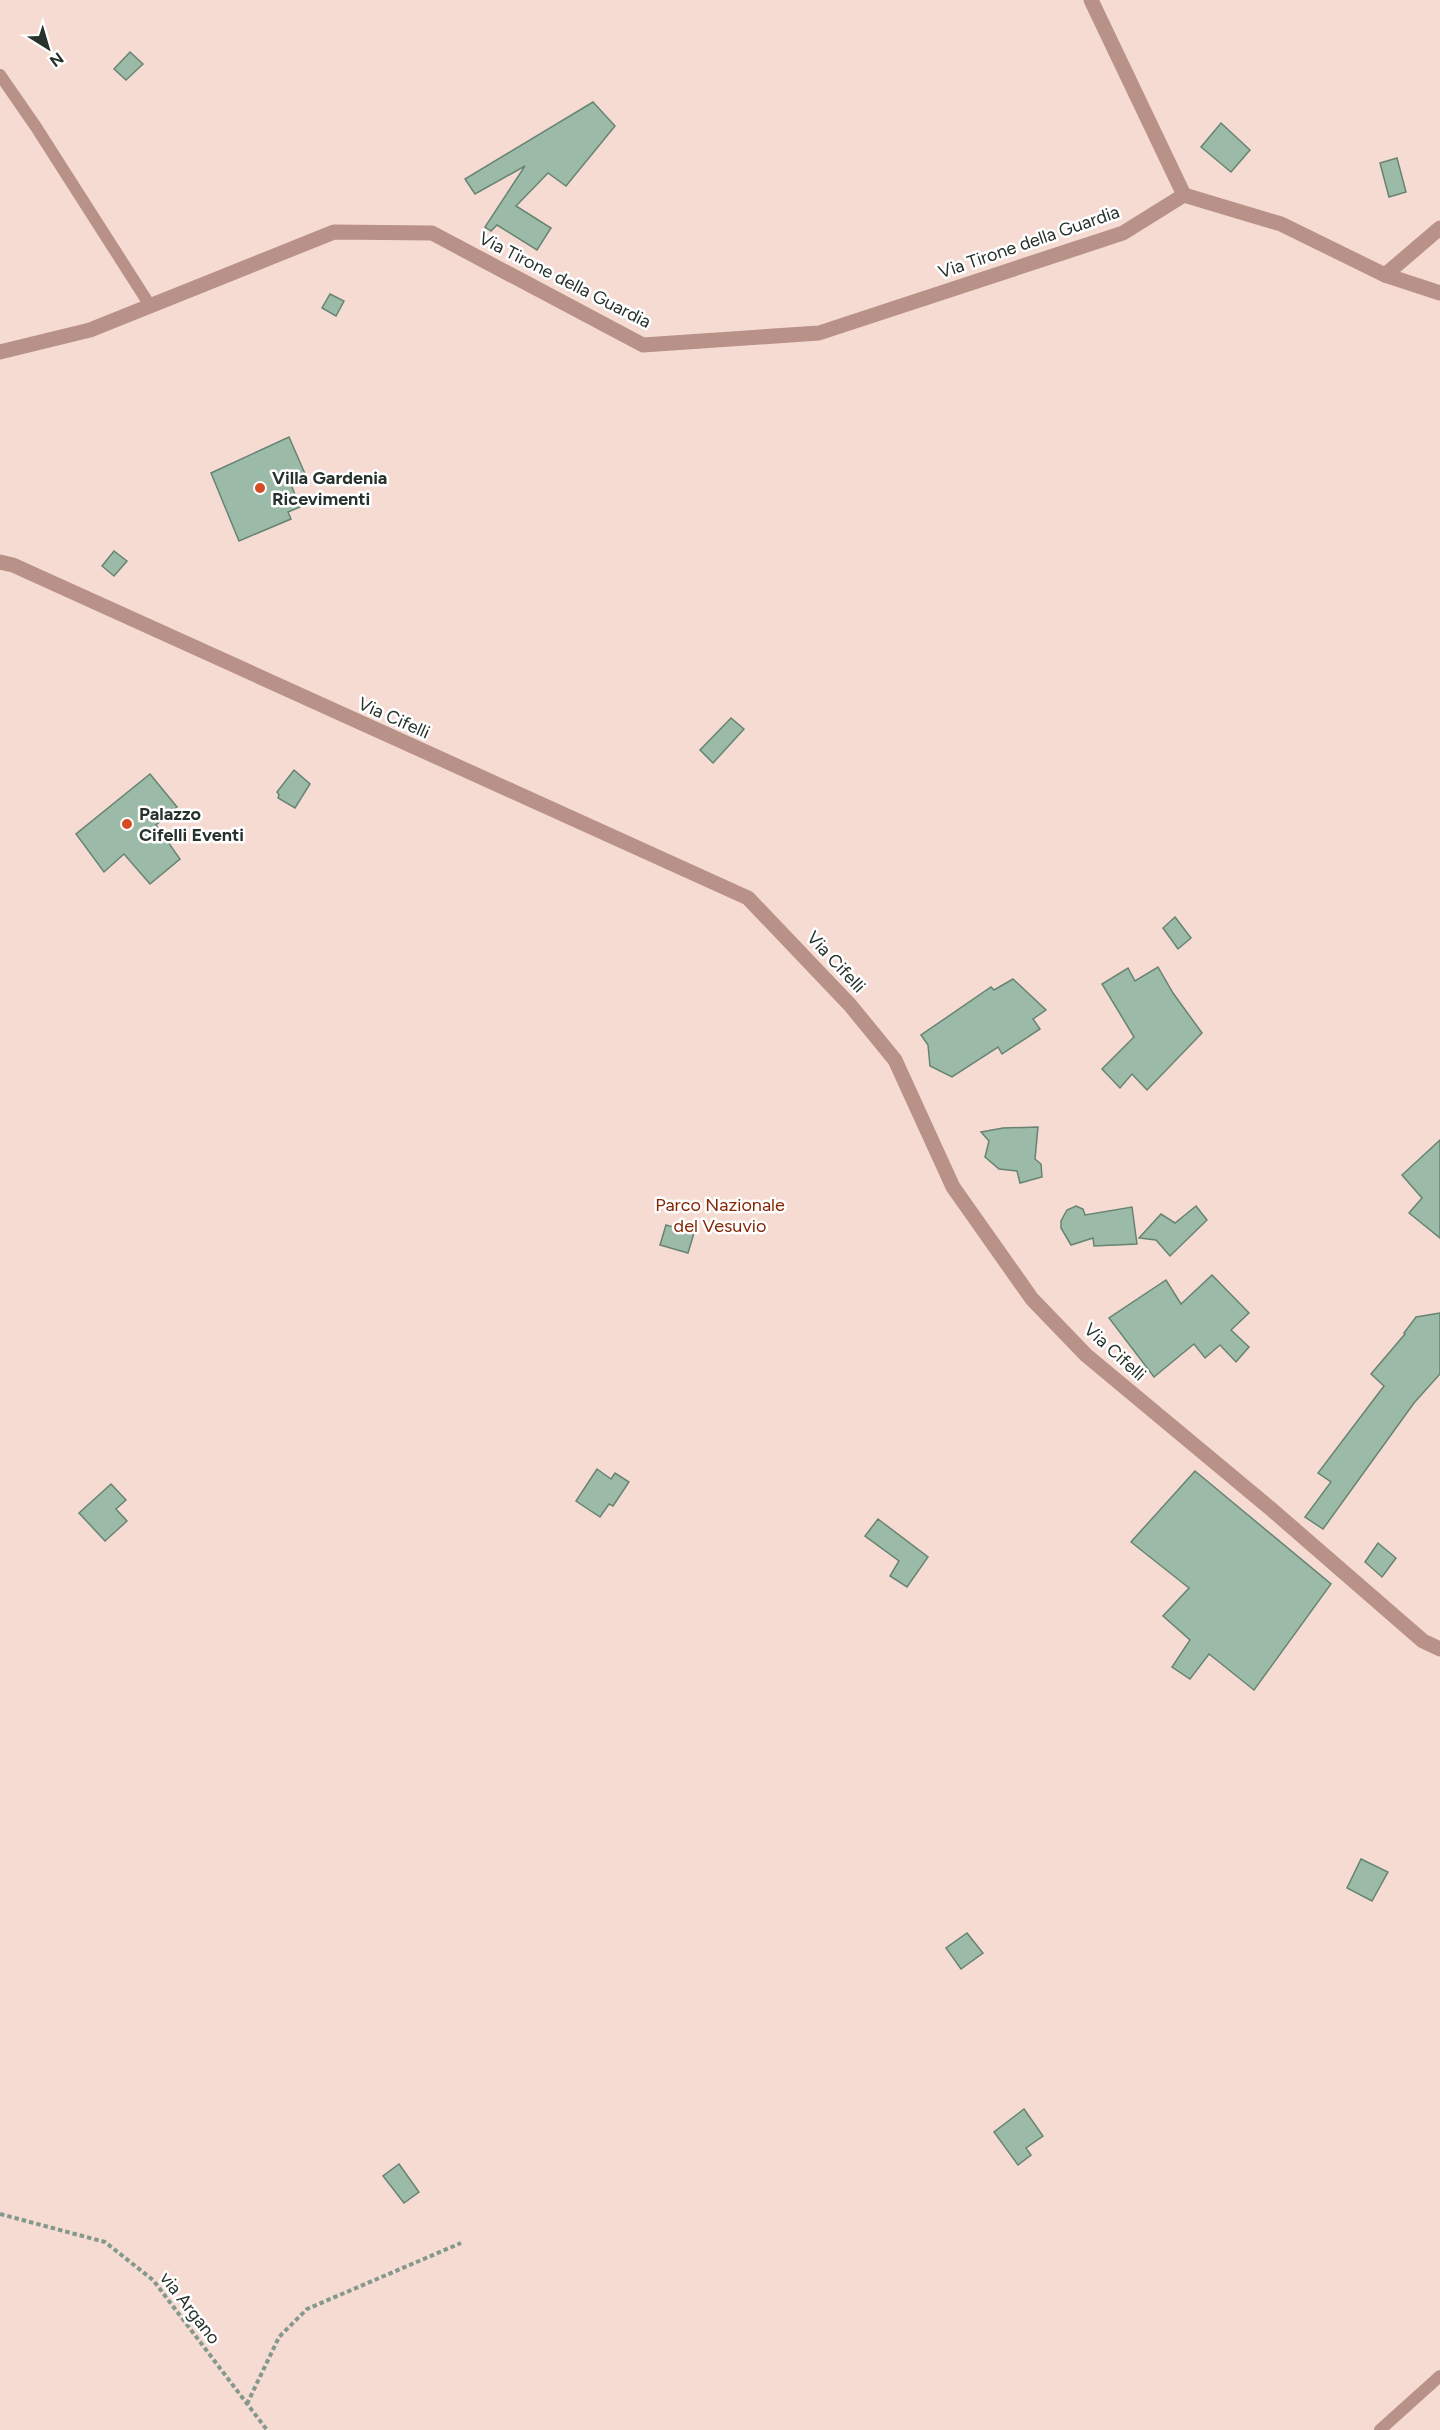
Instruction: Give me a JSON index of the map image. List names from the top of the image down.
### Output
{
  "streets": {
    "street": ["Via Tirone della Guardia", "Via Cifelli"],
    "path": ["via Argano"]
  },
  "parks": ["Parco Nazionale del Vesuvio"],
  "places": ["Villa Gardenia Ricevimenti", "Palazzo Cifelli Eventi"],
  "north": "bottom right"
}
